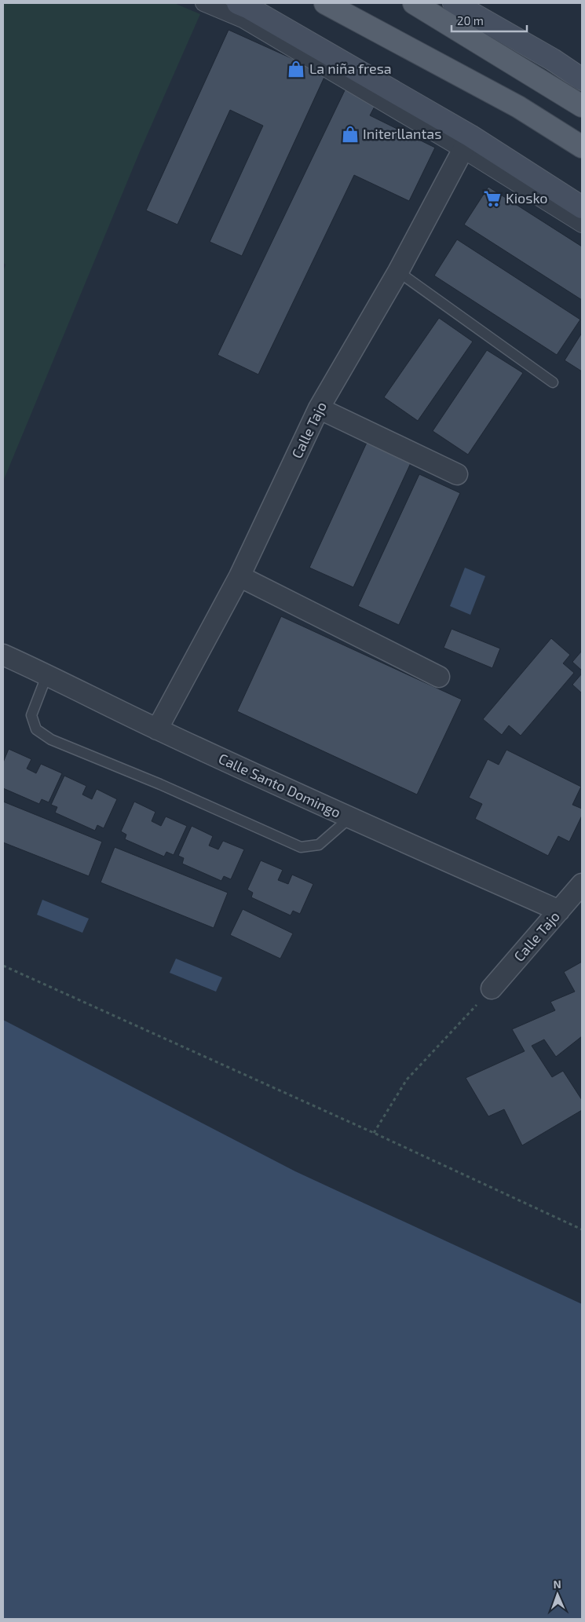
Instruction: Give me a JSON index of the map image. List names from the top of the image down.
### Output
{
  "streets": {
    "street": ["Calle Tajo", "Calle Santo Domingo"]
  },
  "crossings": [
    ["Calle Tajo", "Calle Santo Domingo"]
  ],
  "places": {
    "shop": ["La niña fresa", "Initerllantas"],
    "supermarket": ["Kiosko"]
  },
  "scale_bar": "20 m",
  "north": "top"
}
